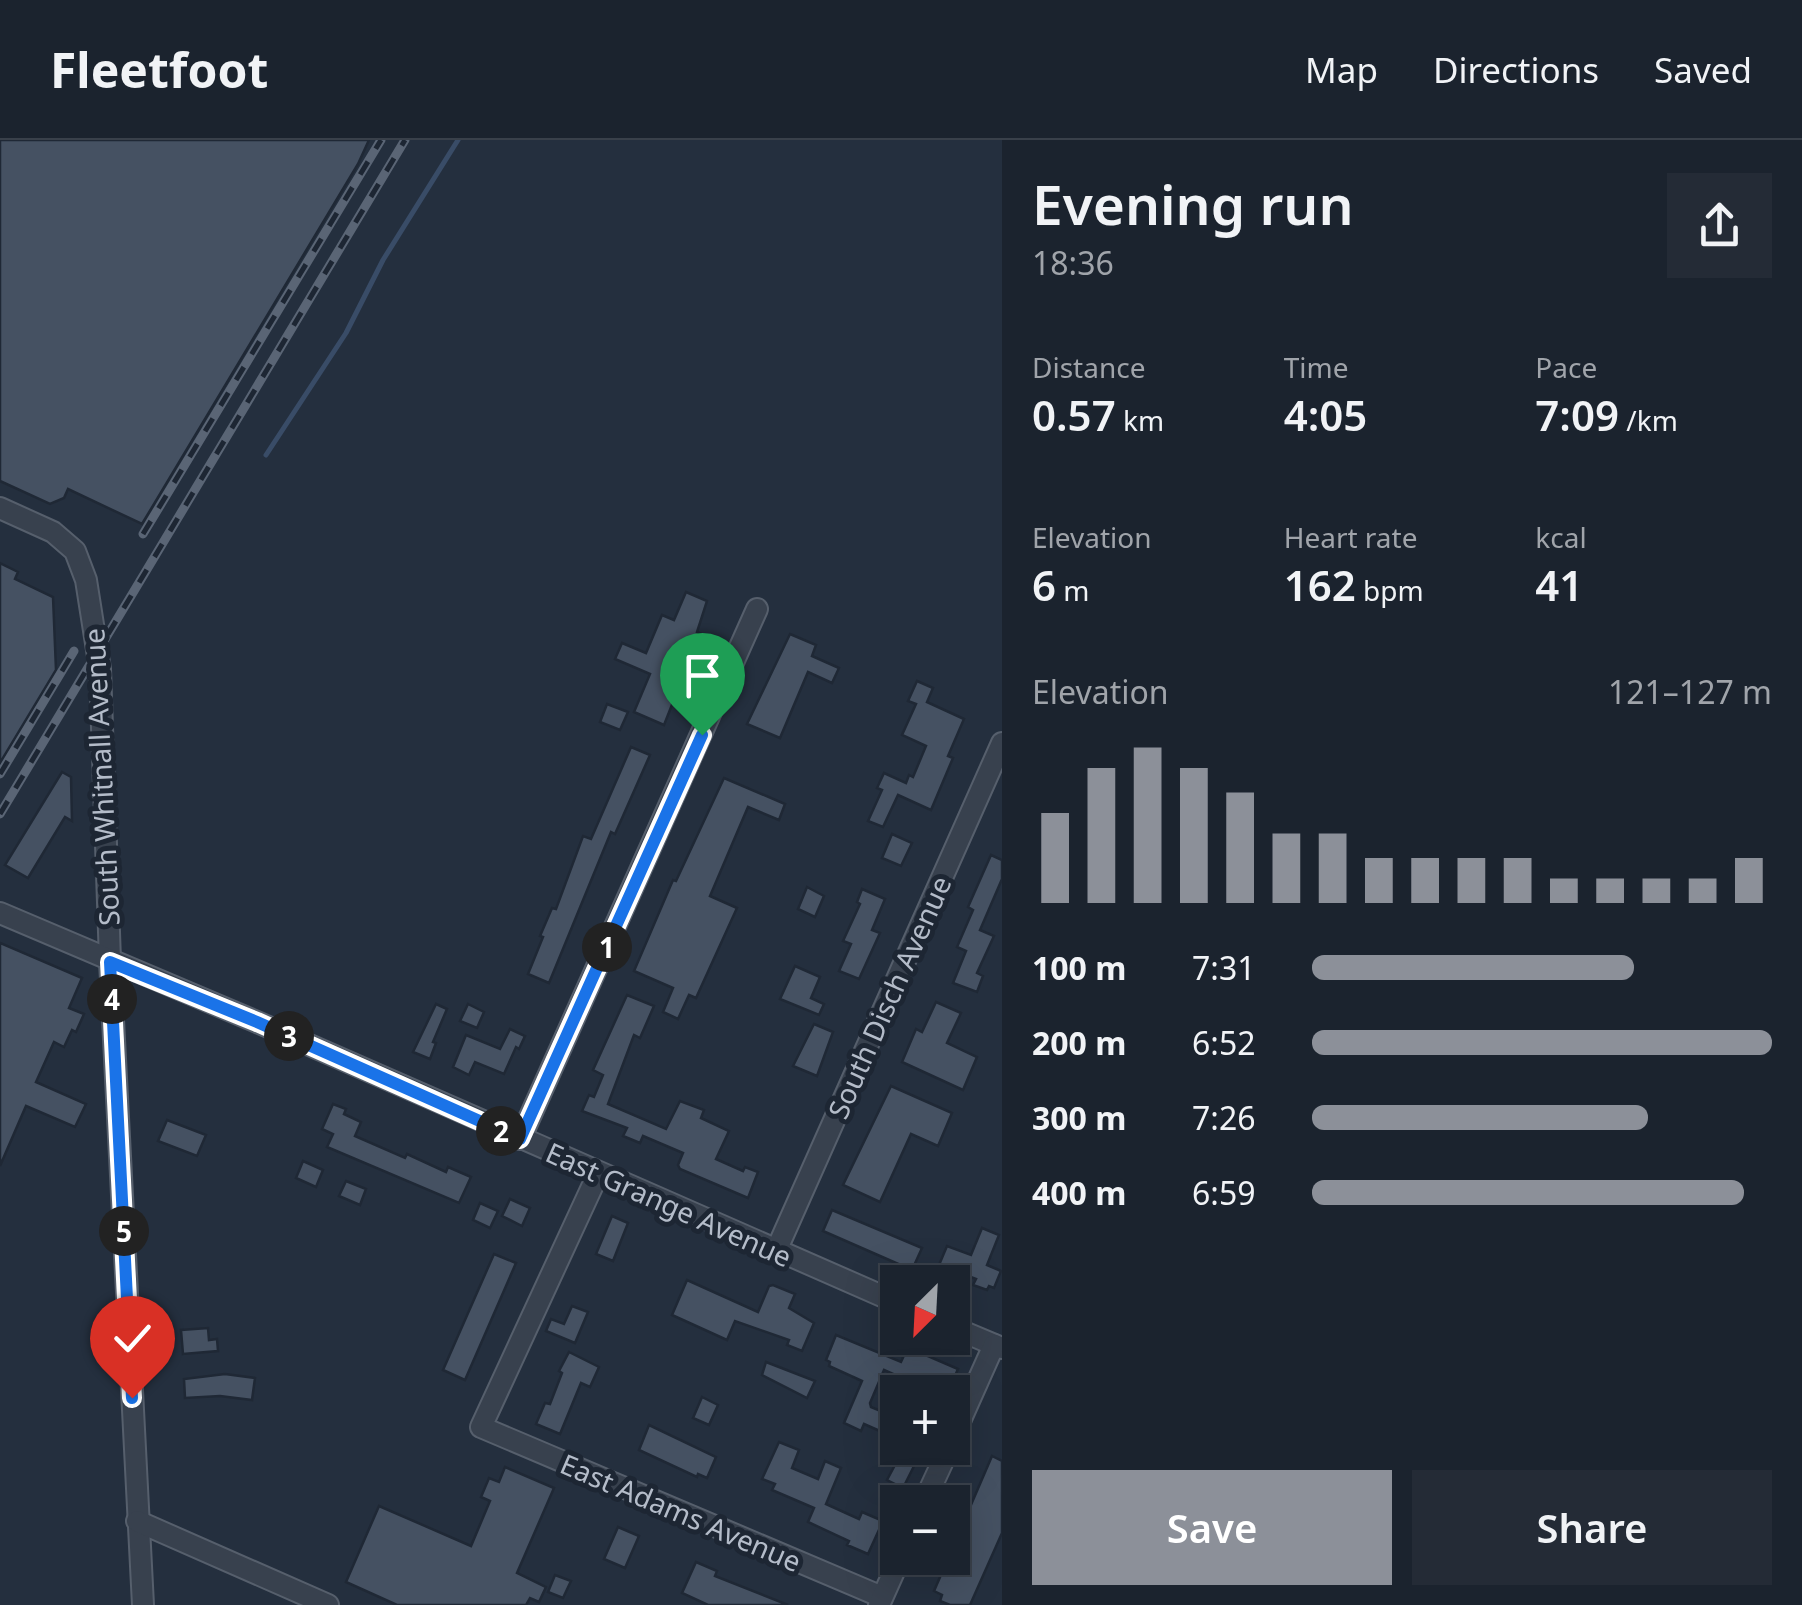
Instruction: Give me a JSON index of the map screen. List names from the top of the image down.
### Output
{
  "streets": {
    "street": [
      "South Whitnall Avenue",
      "South Disch Avenue",
      "East Grange Avenue",
      "East Adams Avenue"
    ]
  },
  "crossings": [
    ["South Whitnall Avenue", "East Grange Avenue"],
    ["South Disch Avenue", "East Grange Avenue"],
    ["East Grange Avenue", "East Adams Avenue"]
  ],
  "north": "bottom left",
  "page": {
    "header": "Fleetfoot",
    "nav": ["Map", "Directions", "Saved"],
    "heading": ["Evening run", "18:36"],
    "stats": [
      ["Distance", "0.57 km"],
      ["Time", "4:05"],
      ["Pace", "7:09 /km"],
      ["Elevation", "6 m"],
      ["Heart rate", "162 bpm"],
      ["kcal", "41"]
    ],
    "chart": ["Elevation", "121–127 m"],
    "pins": [
      "1",
      "4",
      "3",
      "2",
      "5"
    ],
    "list": [
      {
        "name": "100 m",
        "note": "7:31"
      },
      {
        "name": "200 m",
        "note": "6:52"
      },
      {
        "name": "300 m",
        "note": "7:26"
      },
      {
        "name": "400 m",
        "note": "6:59"
      }
    ],
    "map_buttons": ["+", "−"],
    "buttons": ["Save", "Share"]
  }
}
